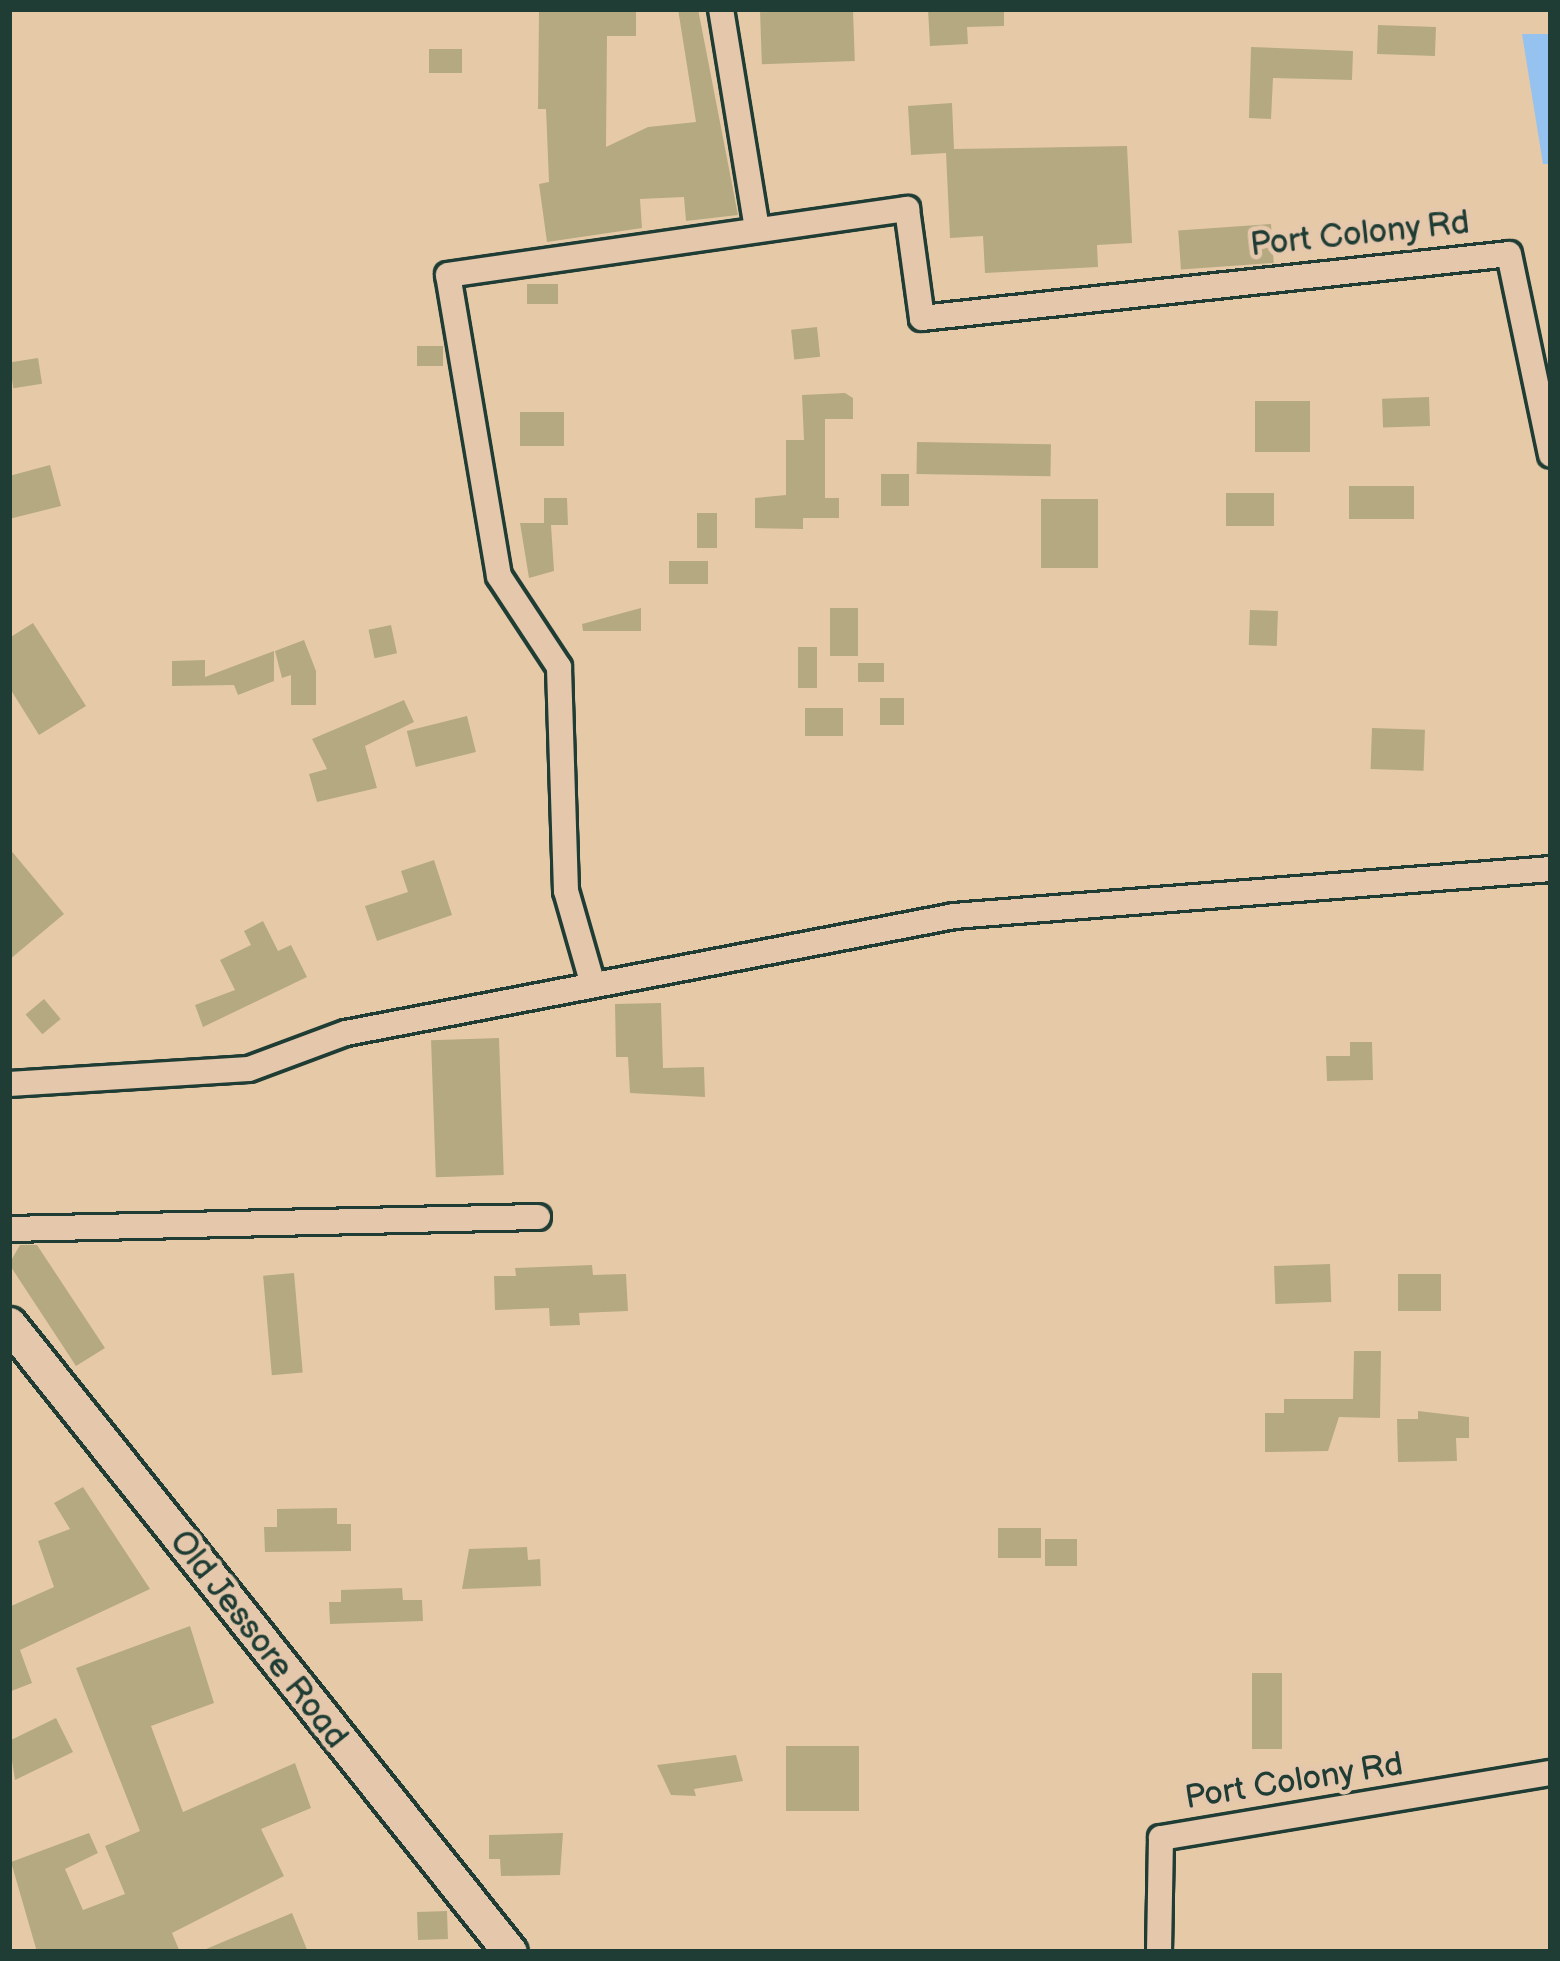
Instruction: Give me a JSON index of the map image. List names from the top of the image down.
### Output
{
  "streets": {
    "main road": ["Old Jessore Road"],
    "street": ["Port Colony Rd"]
  }
}
